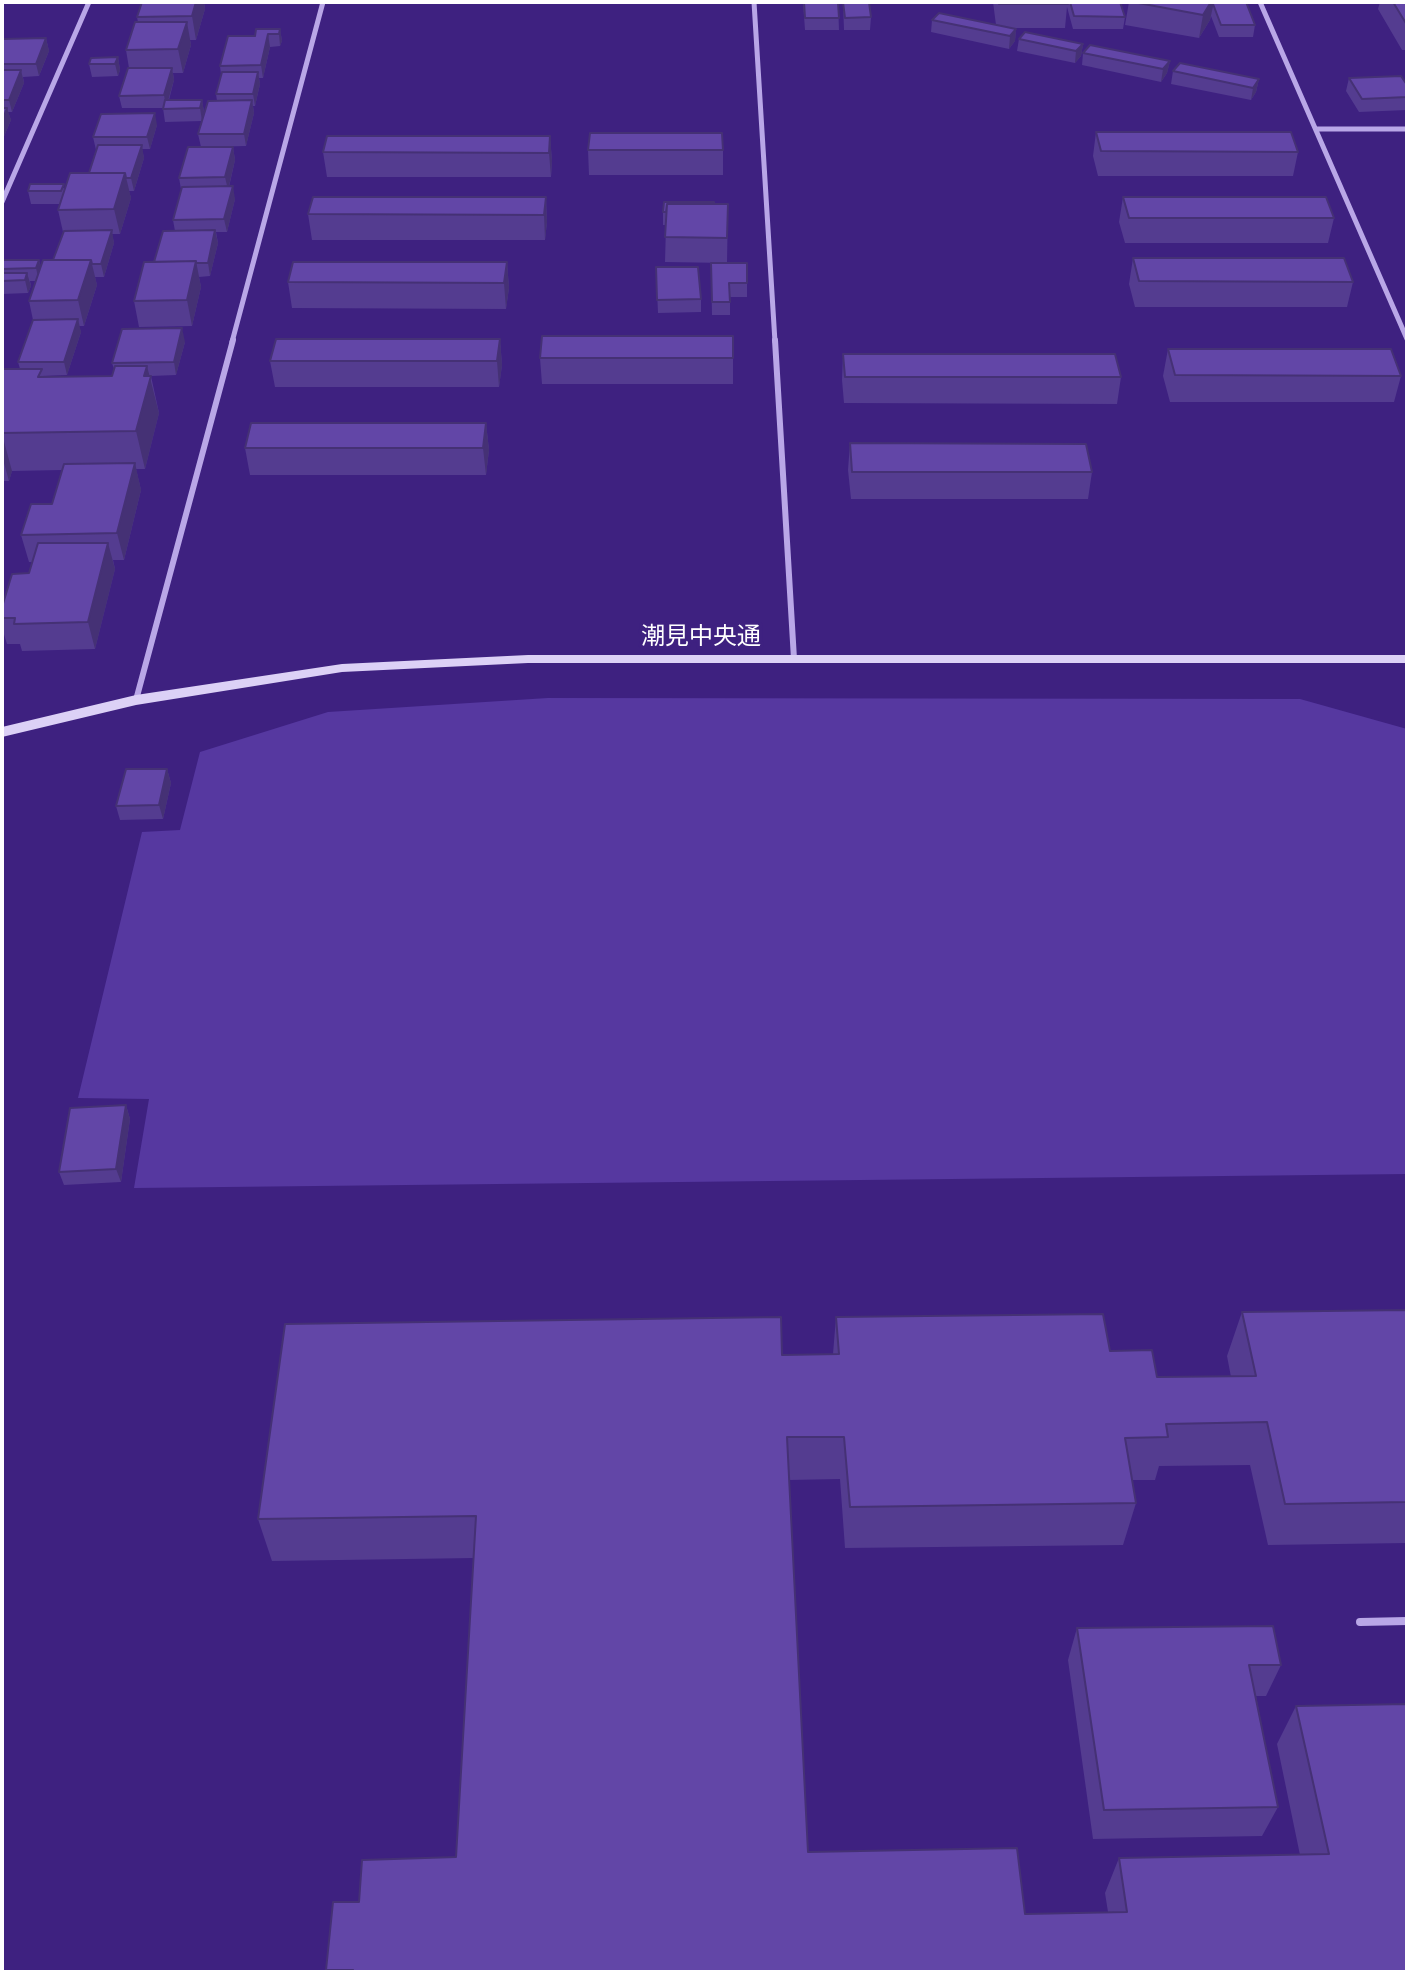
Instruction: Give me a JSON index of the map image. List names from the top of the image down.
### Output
{
  "streets": {
    "street": ["潮見中央通"]
  }
}
